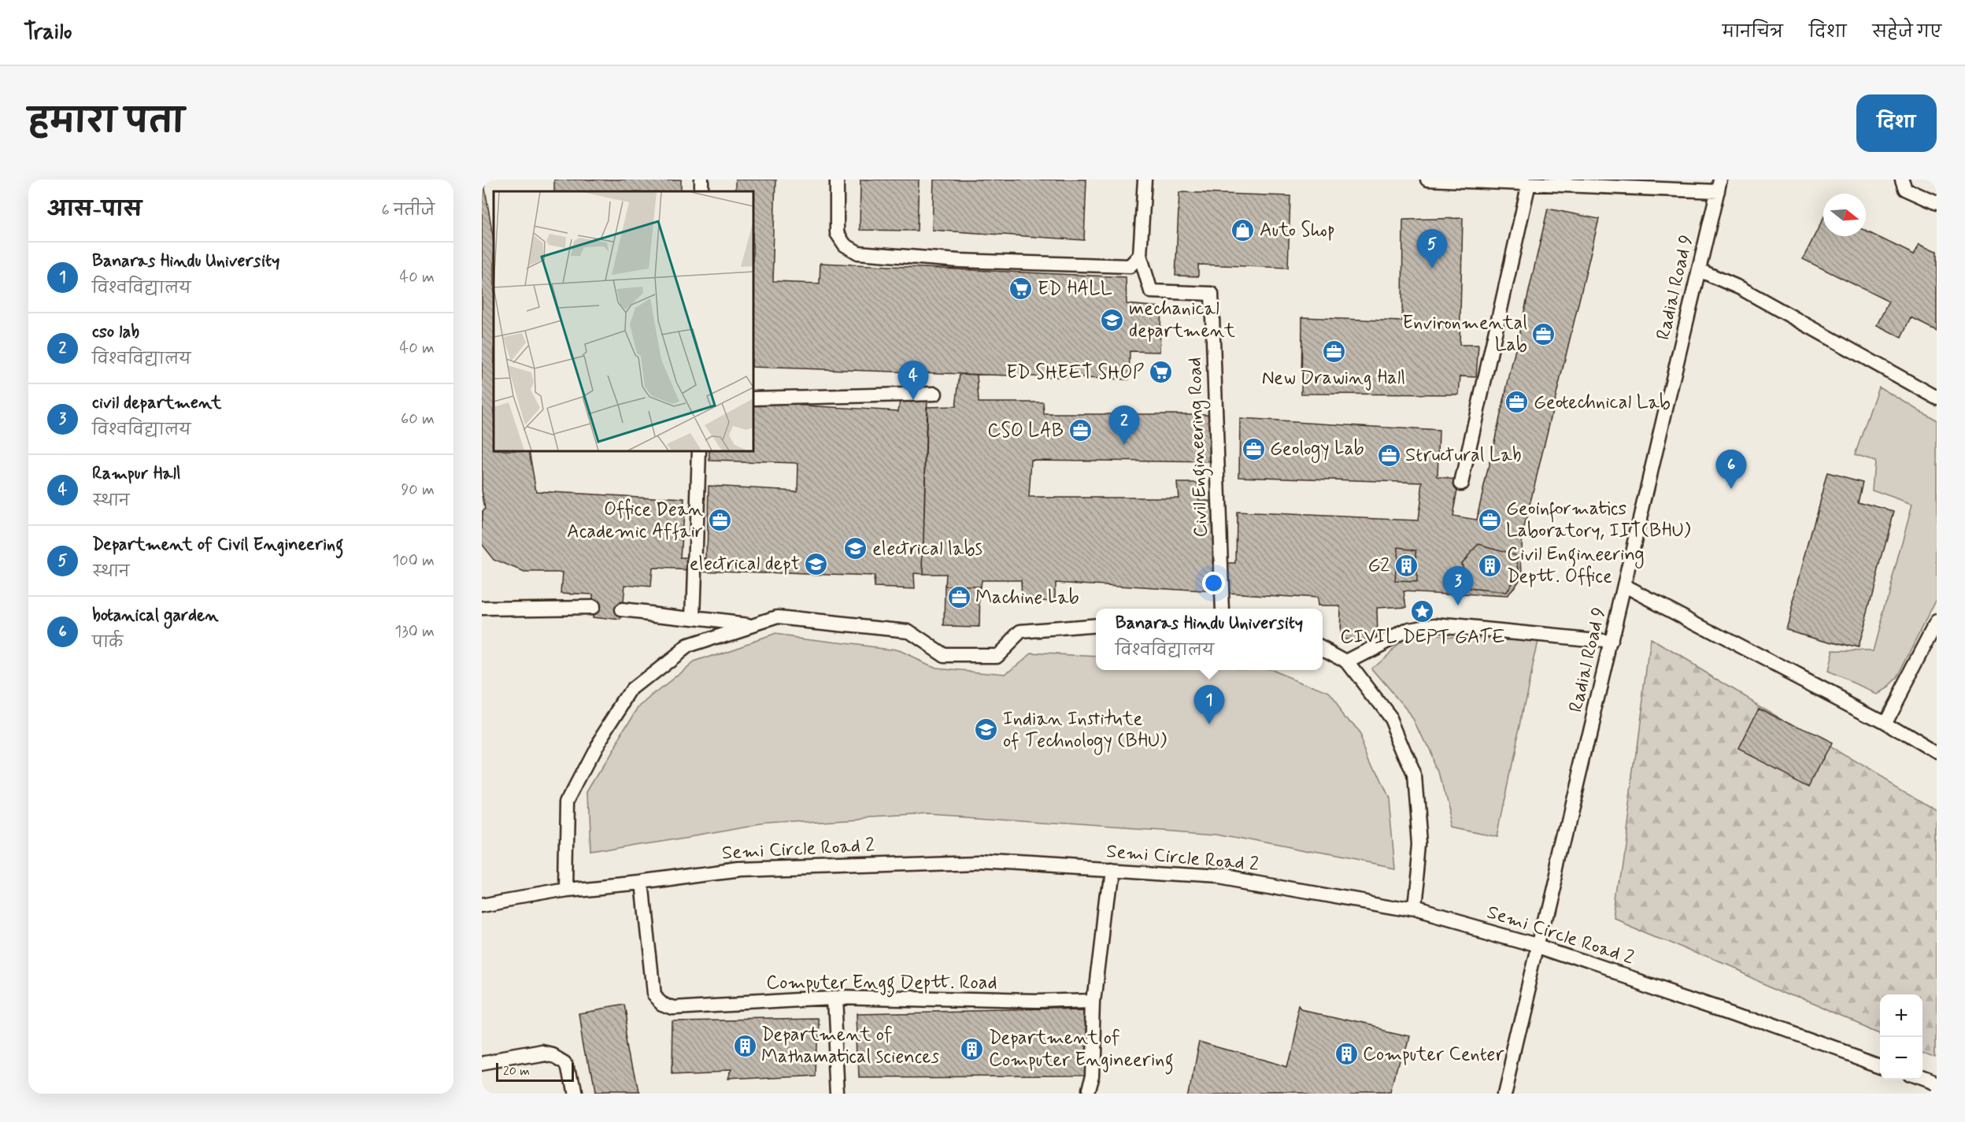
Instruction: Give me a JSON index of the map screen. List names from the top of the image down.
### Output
{
  "streets": {
    "lane": [
      "Radial Road 9",
      "Civil Engineering Road",
      "Semi Circle Road 2",
      "Computer Engg Deptt. Road"
    ]
  },
  "crossings": [
    ["Radial Road 9", "Semi Circle Road 2"],
    ["Semi Circle Road 2", "Computer Engg Deptt. Road"]
  ],
  "places": {
    "shop": ["Auto Shop"],
    "supermarket": ["ED HALL", "ED SHEET SHOP"],
    "school or university": [
      "mechanical department",
      "electrical labs",
      "electrical dept",
      "Indian Institute of Technology (BHU)"
    ],
    "office": [
      "Environmental Lab",
      "New Drawing Hall",
      "Geotechnical Lab",
      "CSO LAB",
      "Geology Lab",
      "Structural Lab",
      "Geoinformatics Laboratory, IIT(BHU)",
      "Office Dean Academic Affair",
      "Machine Lab"
    ],
    "building": [
      "G2",
      "Civil Engineering Deptt. Office",
      "Department of Mathamatical sciences",
      "Department of Computer Engineering",
      "Computer Center"
    ],
    "place": ["CIVIL DEPT GATE"]
  },
  "scale_bar": "20 m",
  "north": "right",
  "page": {
    "header": "Trailo",
    "nav": ["मानचित्र", "दिशा", "सहेजे गए"],
    "title": "हमारा पता",
    "buttons": "दिशा",
    "heading": ["आस-पास", "6 नतीजे"],
    "pins": [
      "5",
      "4",
      "2",
      "6",
      "3",
      "1"
    ],
    "list": [
      {
        "mark": "1",
        "name": "Banaras Hindu University",
        "note": "विश्वविद्यालय",
        "value": "40 m"
      },
      {
        "mark": "2",
        "name": "cso lab",
        "note": "विश्वविद्यालय",
        "value": "40 m"
      },
      {
        "mark": "3",
        "name": "civil department",
        "note": "विश्वविद्यालय",
        "value": "60 m"
      },
      {
        "mark": "4",
        "name": "Rampur Hall",
        "note": "स्थान",
        "value": "90 m"
      },
      {
        "mark": "5",
        "name": "Department of Civil Engineering",
        "note": "स्थान",
        "value": "100 m"
      },
      {
        "mark": "6",
        "name": "botanical garden",
        "note": "पार्क",
        "value": "130 m"
      }
    ],
    "popup": ["Banaras Hindu University", "विश्वविद्यालय"],
    "map_buttons": ["+", "−"],
    "scale": "20 m"
  }
}
